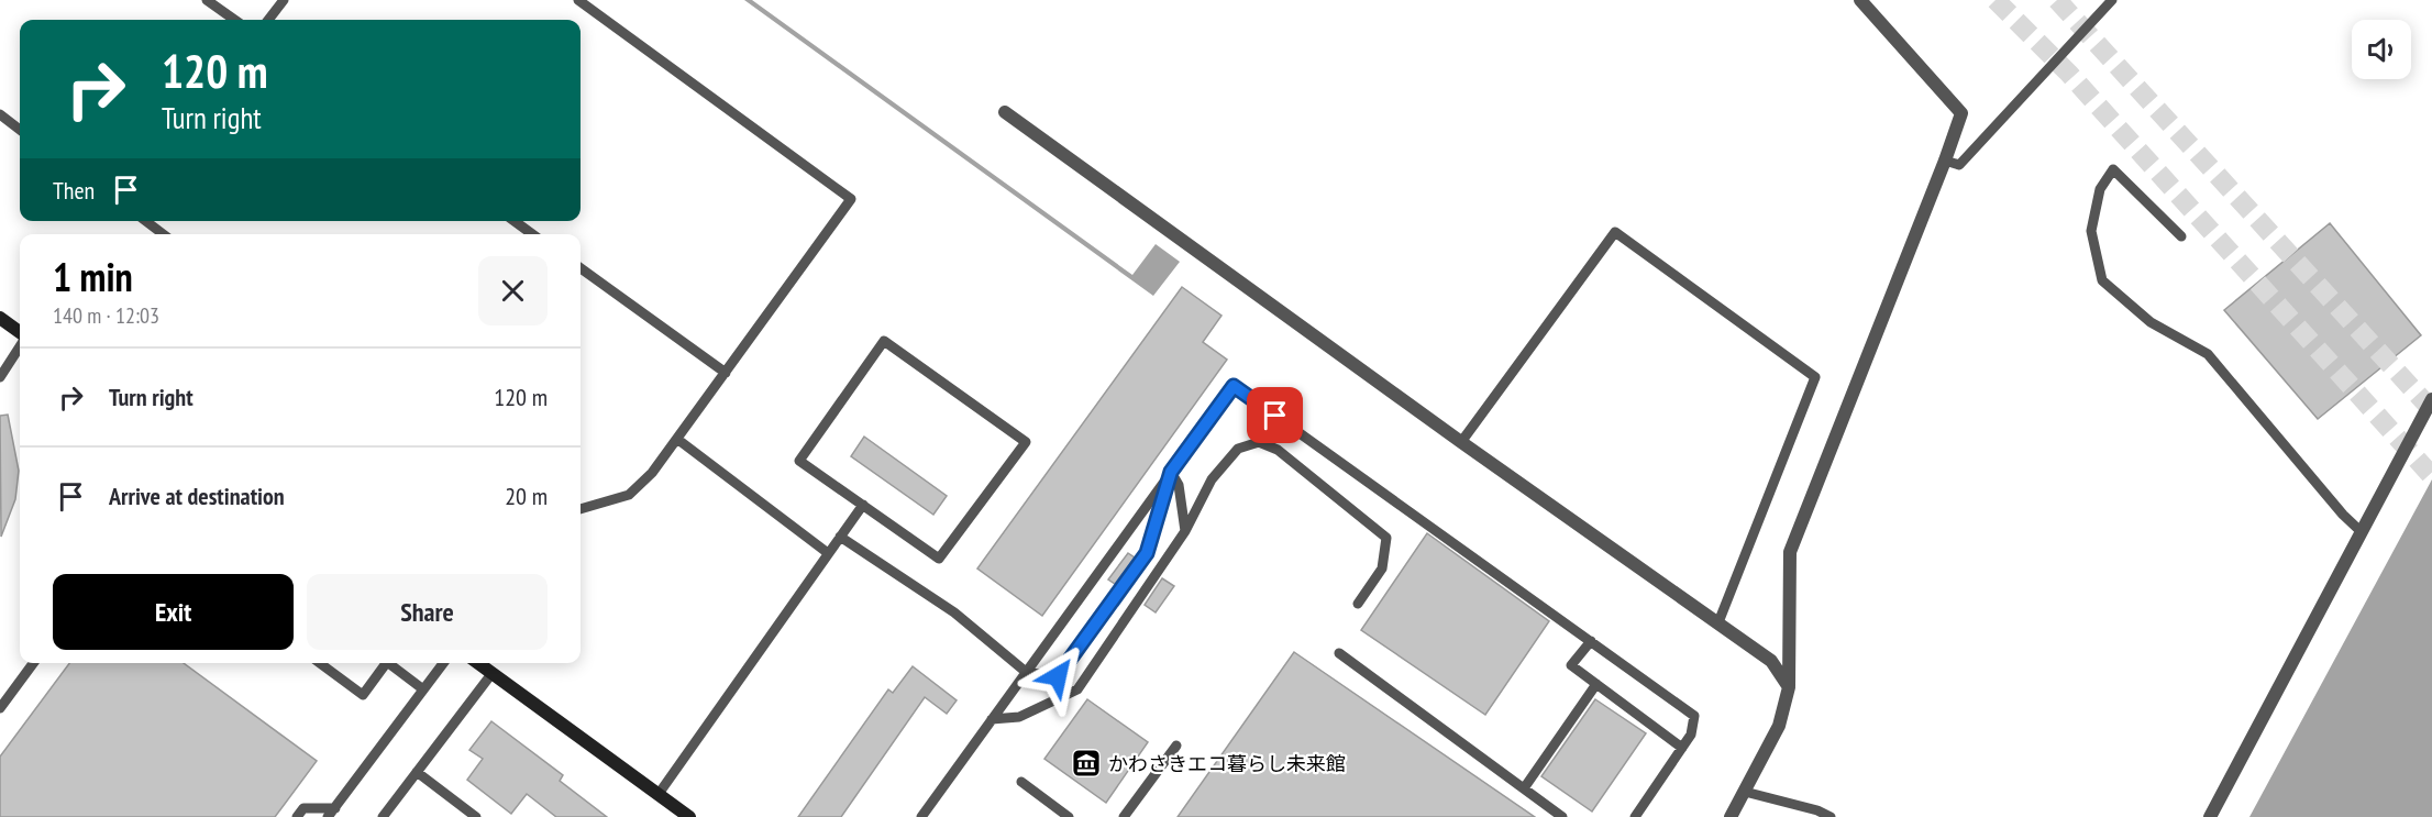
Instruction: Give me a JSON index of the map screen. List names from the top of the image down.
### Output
{
  "places": {
    "museum": ["かわさきエコ暮らし未来館"]
  },
  "page": {
    "turn": ["120 m", "Turn right"],
    "then": "Then",
    "heading": ["1 min", "140 m · 12:03"],
    "list": [
      {
        "name": "Turn right",
        "value": "120 m"
      },
      {
        "name": "Arrive at destination",
        "value": "20 m"
      }
    ],
    "buttons": ["Exit", "Share"]
  }
}
